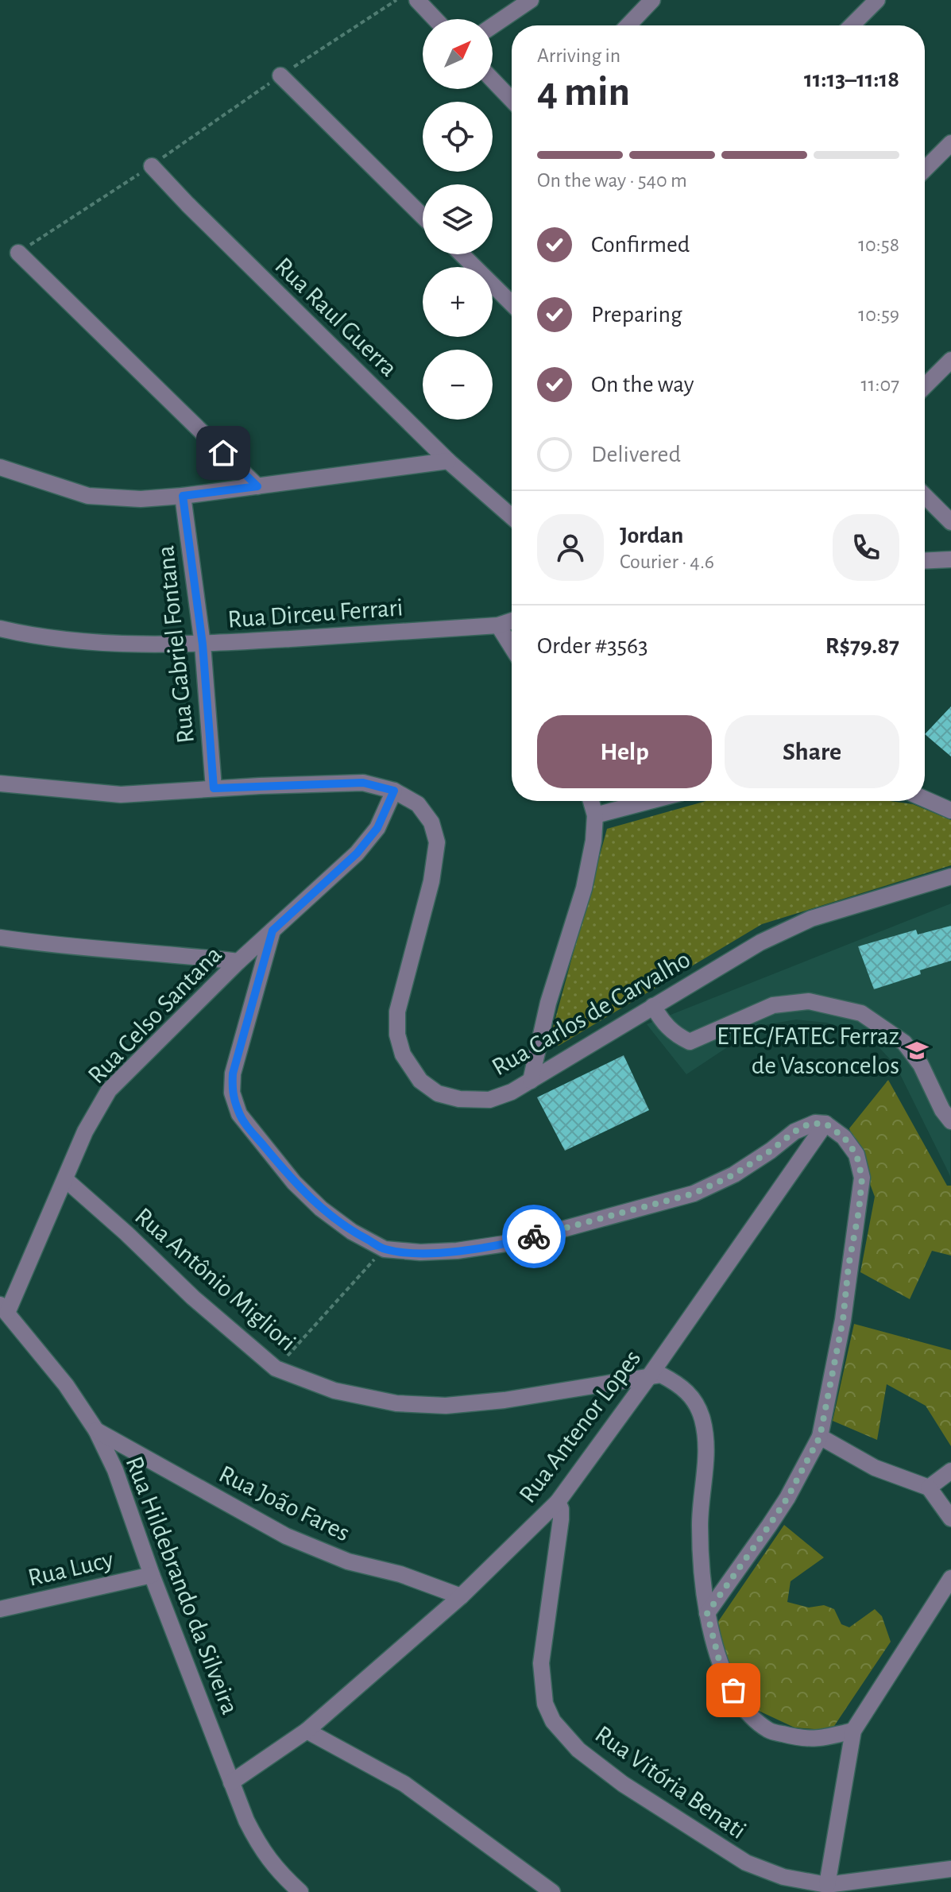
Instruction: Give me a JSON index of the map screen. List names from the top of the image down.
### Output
{
  "streets": {
    "street": [
      "Rua Raul Guerra",
      "Rua Dirceu Ferrari",
      "Rua Gabriel Fontana",
      "Rua Carlos de Carvalho",
      "Rua Celso Santana",
      "Rua Antônio Migliori",
      "Rua Antenor Lopes",
      "Rua João Fares",
      "Rua Lucy",
      "Rua Hildebrando da Silveira",
      "Rua Vitória Benati"
    ]
  },
  "crossings": [
    ["Rua Dirceu Ferrari", "Rua Gabriel Fontana"],
    ["Rua Carlos de Carvalho", "Rua Celso Santana"],
    ["Rua Celso Santana", "Rua Antônio Migliori"],
    ["Rua Celso Santana", "Rua Hildebrando da Silveira"],
    ["Rua Antônio Migliori", "Rua Antenor Lopes"],
    ["Rua Antenor Lopes", "Rua João Fares"],
    ["Rua Antenor Lopes", "Rua Hildebrando da Silveira"],
    ["Rua Antenor Lopes", "Rua Vitória Benati"],
    ["Rua João Fares", "Rua Hildebrando da Silveira"],
    ["Rua Lucy", "Rua Hildebrando da Silveira"]
  ],
  "places": {
    "school or university": ["ETEC/FATEC Ferraz de Vasconcelos"]
  },
  "north": "top right",
  "page": {
    "map_buttons": ["+", "−"],
    "heading": ["4 min", "Arriving in", "11:13–11:18"],
    "panel": [
      "Jordan",
      "Courier · 4.6",
      "Order #3563",
      "R$79.87"
    ],
    "bar": "On the way · 540 m",
    "list": [
      ["Confirmed", "10:58"],
      ["Preparing", "10:59"],
      ["On the way", "11:07"],
      "Delivered"
    ],
    "buttons": ["Help", "Share"]
  }
}
